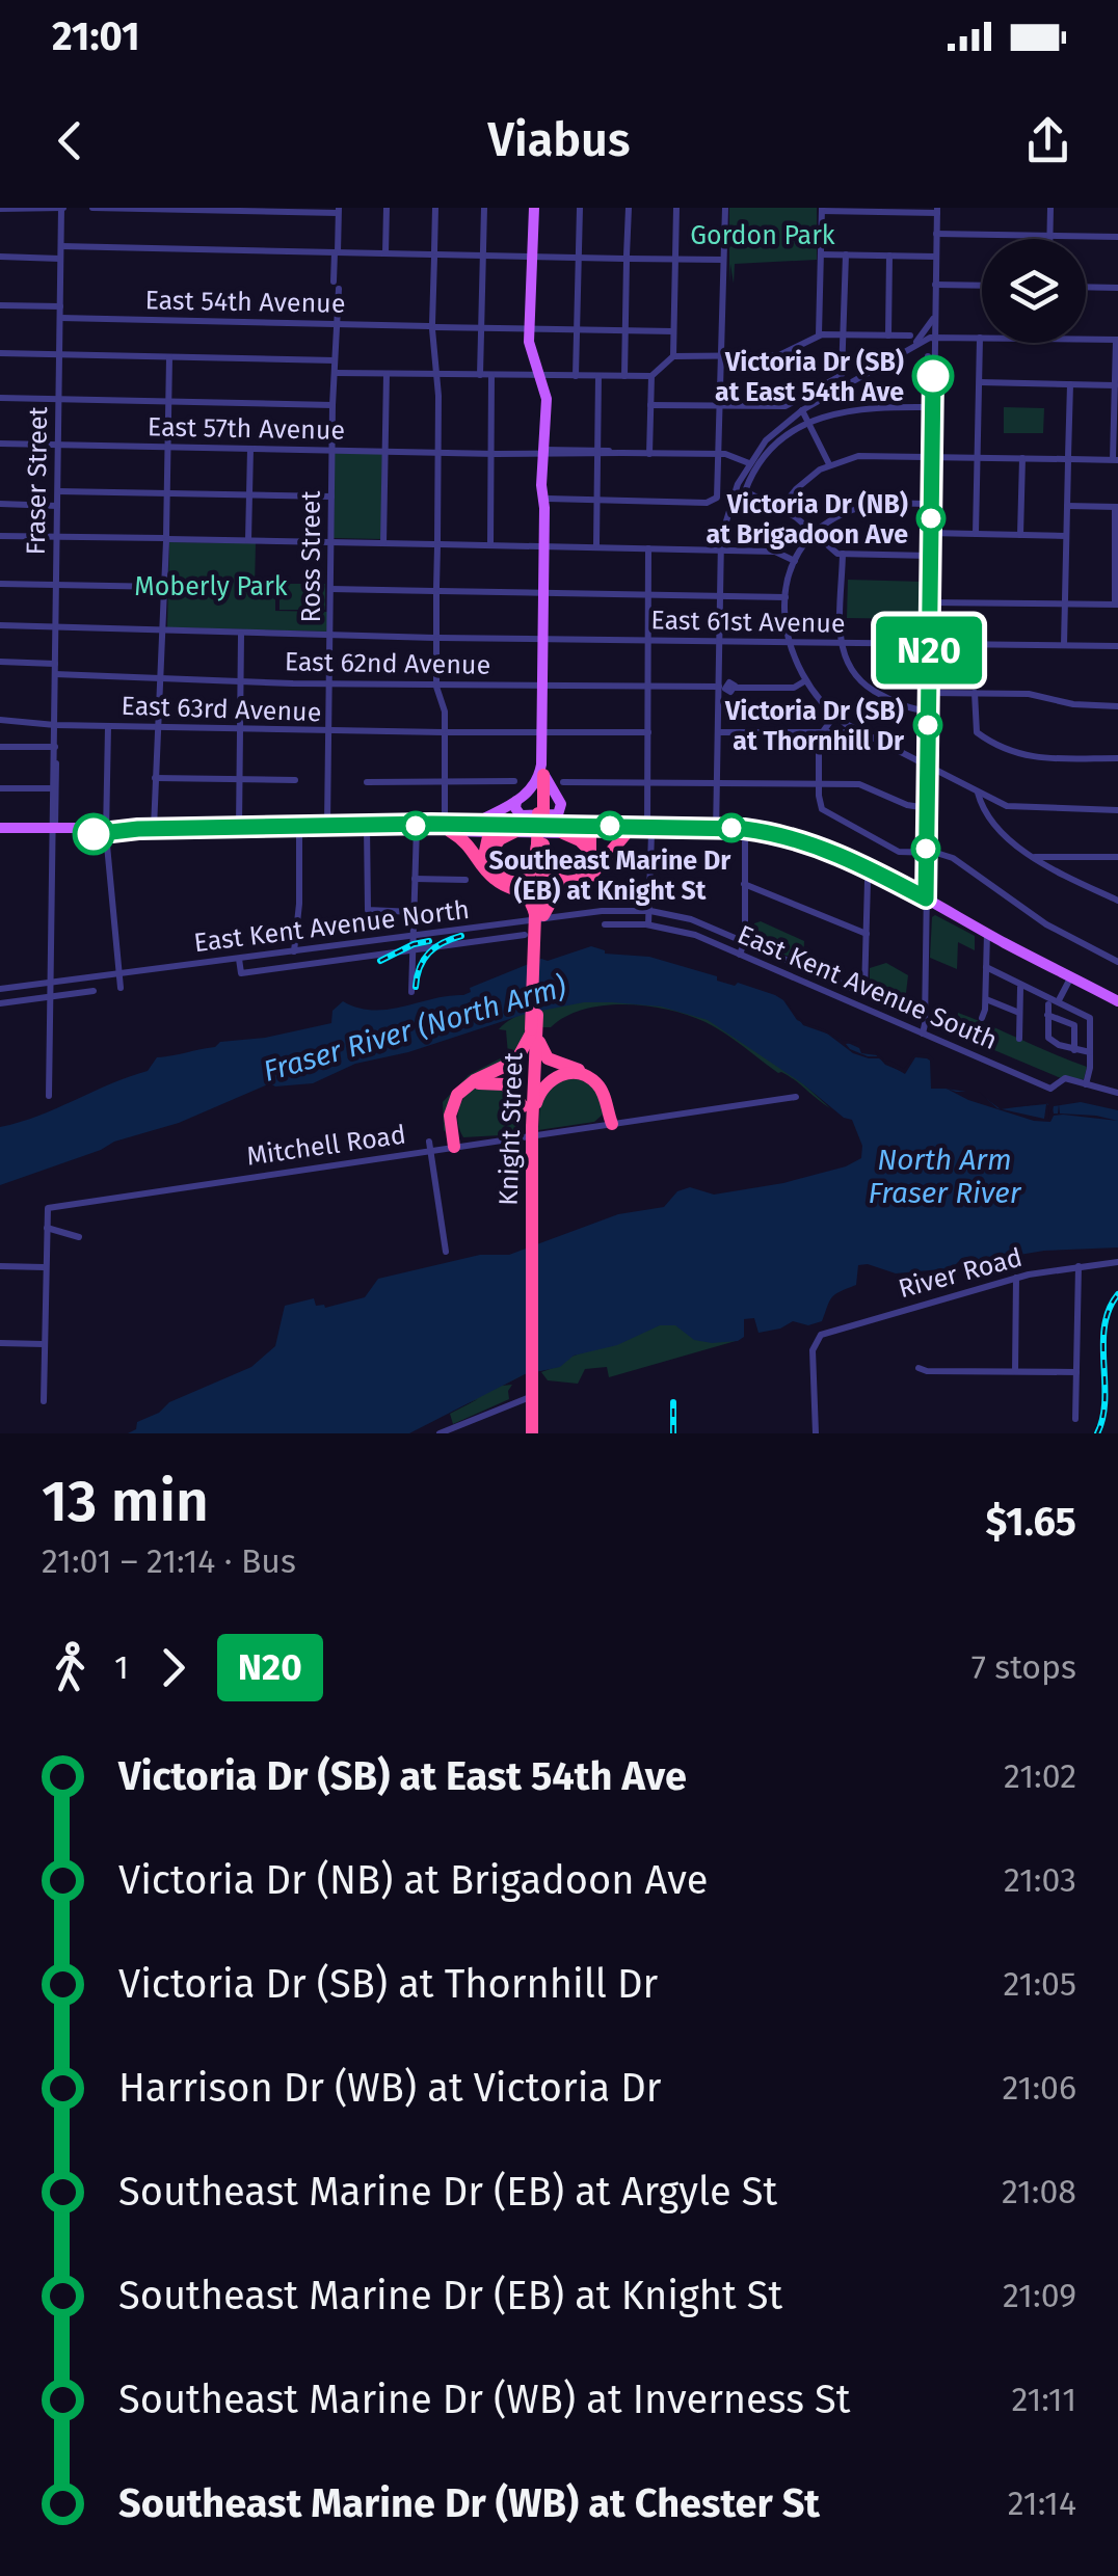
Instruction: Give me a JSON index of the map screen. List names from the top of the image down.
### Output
{
  "streets": {
    "highway": ["Knight Street"],
    "street": [
      "East 54th Avenue",
      "East 57th Avenue",
      "Fraser Street",
      "Ross Street",
      "East 61st Avenue",
      "East 62nd Avenue",
      "East 63rd Avenue",
      "East Kent Avenue North",
      "East Kent Avenue South",
      "Mitchell Road",
      "River Road"
    ]
  },
  "crossings": [
    ["East 54th Avenue", "Fraser Street"],
    ["East 54th Avenue", "Ross Street"],
    ["East 54th Avenue", "Knight Street"],
    ["East 57th Avenue", "Fraser Street"],
    ["East 57th Avenue", "Ross Street"],
    ["East 57th Avenue", "Knight Street"],
    ["Fraser Street", "East 61st Avenue"],
    ["Fraser Street", "East 62nd Avenue"],
    ["Fraser Street", "East 63rd Avenue"],
    ["Fraser Street", "East Kent Avenue North"],
    ["Ross Street", "East 61st Avenue"],
    ["Ross Street", "East 62nd Avenue"],
    ["Ross Street", "East 63rd Avenue"],
    ["East 61st Avenue", "Knight Street"],
    ["East 62nd Avenue", "Knight Street"],
    ["East 63rd Avenue", "Knight Street"]
  ],
  "water": ["Fraser River (North Arm)", "North Arm Fraser River"],
  "parks": ["Gordon Park", "Moberly Park"],
  "places": [
    "Victoria Dr (SB) at East 54th Ave",
    "Victoria Dr (NB) at Brigadoon Ave",
    "Victoria Dr (SB) at Thornhill Dr",
    "Southeast Marine Dr (EB) at Knight St"
  ],
  "lines": ["bus line N20"],
  "page": {
    "status": "21:01",
    "header": "Viabus",
    "on_map": "N20",
    "heading": ["13 min", "21:01 – 21:14 · Bus", "$1.65"],
    "legs": ["1", "N20", "7 stops"],
    "list": [
      {
        "name": "Victoria Dr (SB) at East 54th Ave",
        "value": "21:02"
      },
      {
        "name": "Victoria Dr (NB) at Brigadoon Ave",
        "value": "21:03"
      },
      {
        "name": "Victoria Dr (SB) at Thornhill Dr",
        "value": "21:05"
      },
      {
        "name": "Harrison Dr (WB) at Victoria Dr",
        "value": "21:06"
      },
      {
        "name": "Southeast Marine Dr (EB) at Argyle St",
        "value": "21:08"
      },
      {
        "name": "Southeast Marine Dr (EB) at Knight St",
        "value": "21:09"
      },
      {
        "name": "Southeast Marine Dr (WB) at Inverness St",
        "value": "21:11"
      },
      {
        "name": "Southeast Marine Dr (WB) at Chester St",
        "value": "21:14"
      }
    ]
  }
}
